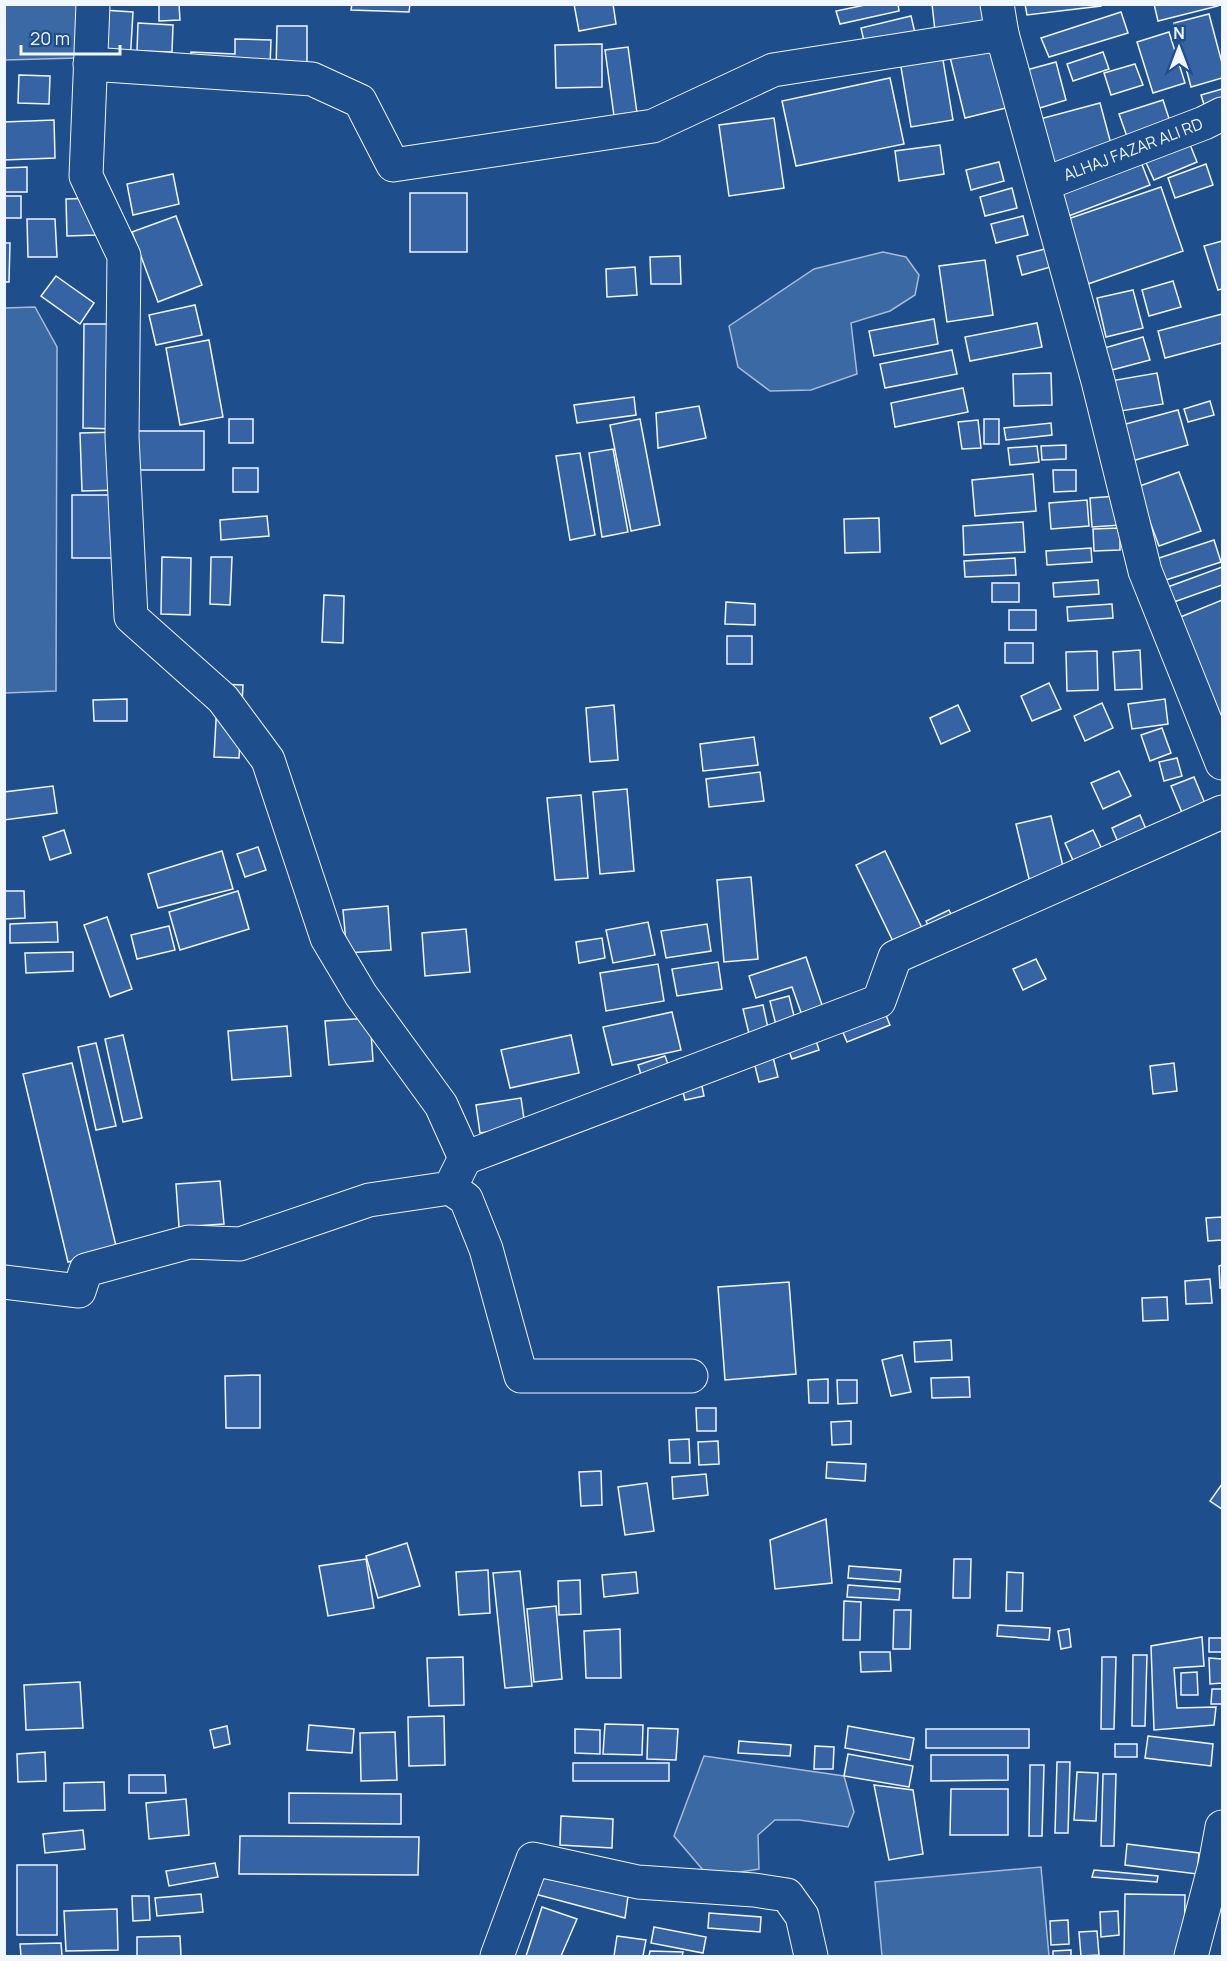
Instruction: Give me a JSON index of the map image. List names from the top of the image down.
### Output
{
  "streets": {
    "street": ["ALHAJ FAZAR ALI RD"]
  },
  "scale_bar": "20 m",
  "north": "top"
}
